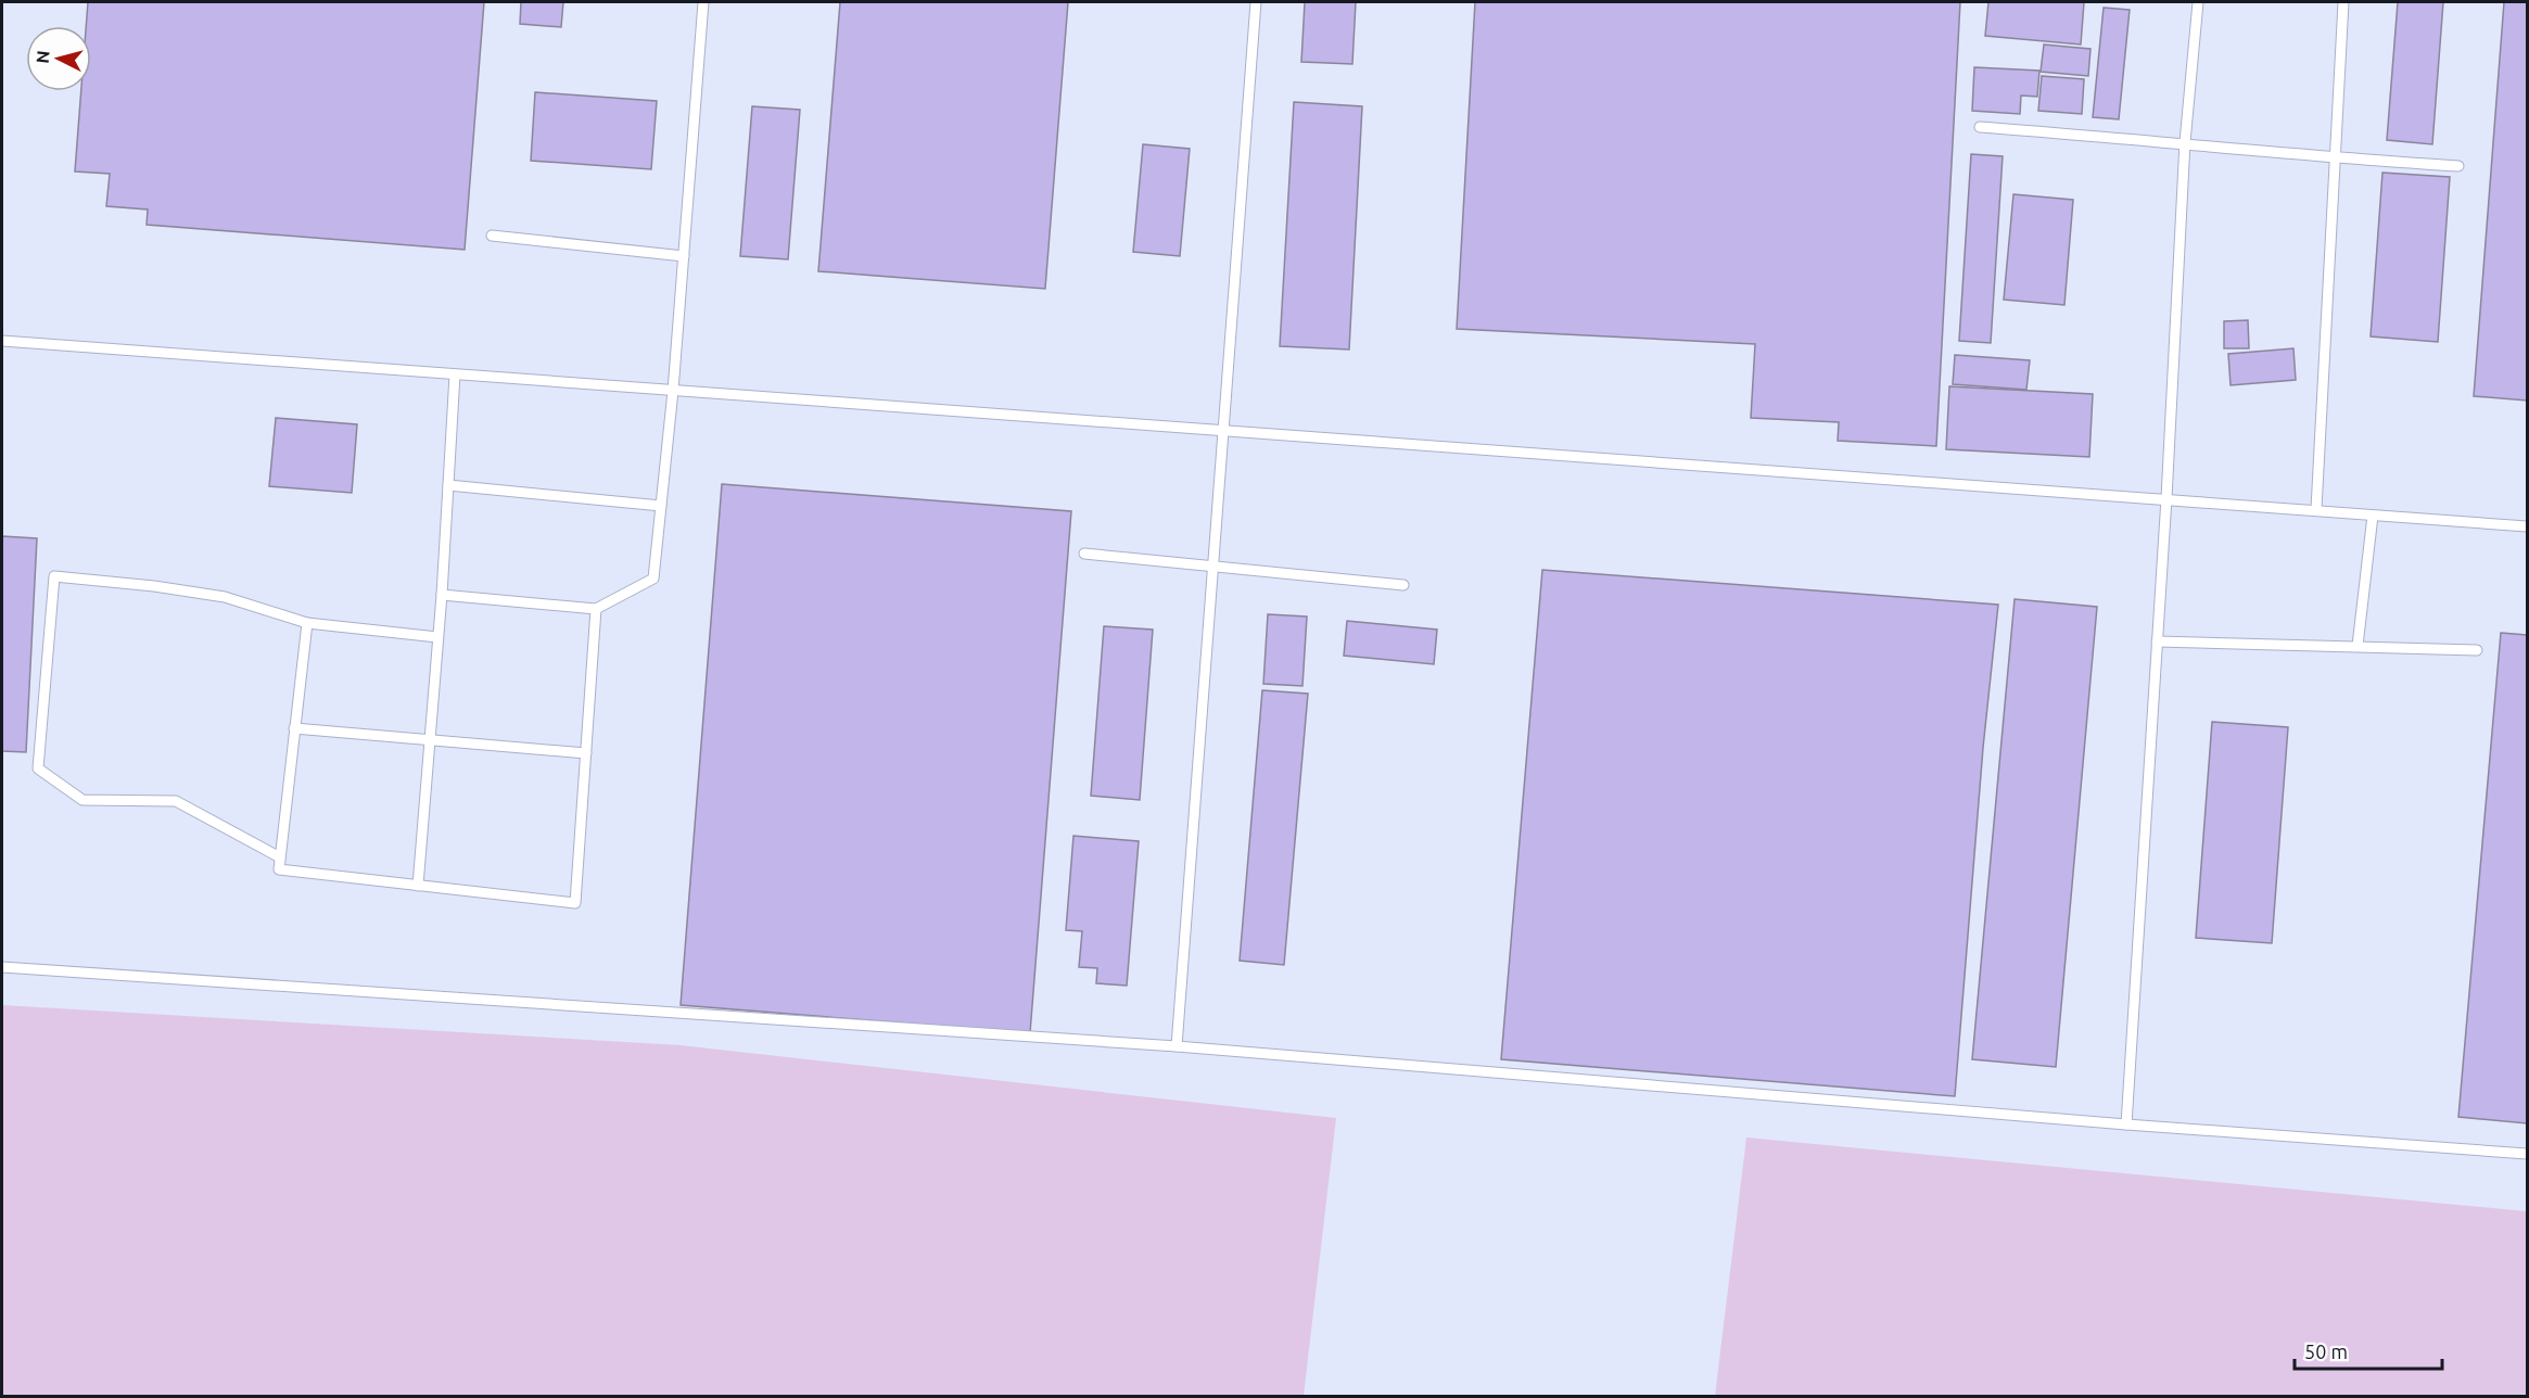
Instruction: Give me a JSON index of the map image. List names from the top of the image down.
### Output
{
  "scale_bar": "50 m",
  "north": "left"
}
